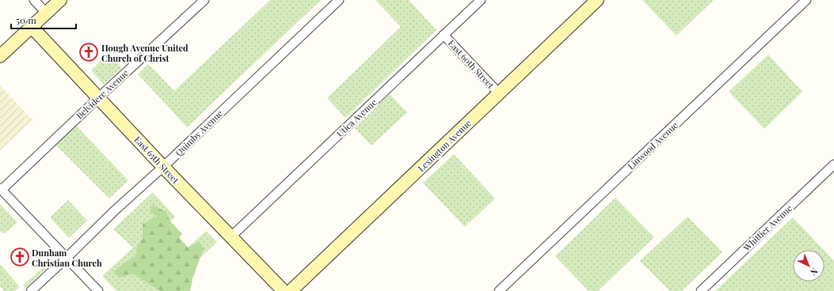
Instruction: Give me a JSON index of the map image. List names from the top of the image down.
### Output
{
  "streets": {
    "street": [
      "East 60th Street",
      "Belvidere Avenue",
      "Utica Avenue",
      "Quimby Avenue",
      "Lexington Avenue",
      "Linwood Avenue",
      "East 65th Street",
      "Whittier Avenue"
    ]
  },
  "crossings": [
    ["East 60th Street", "Utica Avenue"],
    ["East 60th Street", "Lexington Avenue"],
    ["Belvidere Avenue", "East 65th Street"],
    ["Utica Avenue", "East 65th Street"],
    ["Quimby Avenue", "East 65th Street"]
  ],
  "places": {
    "church": ["Hough Avenue United Church of Christ", "Dunham Christian Church"]
  },
  "scale_bar": "50 m",
  "north": "bottom right"
}
